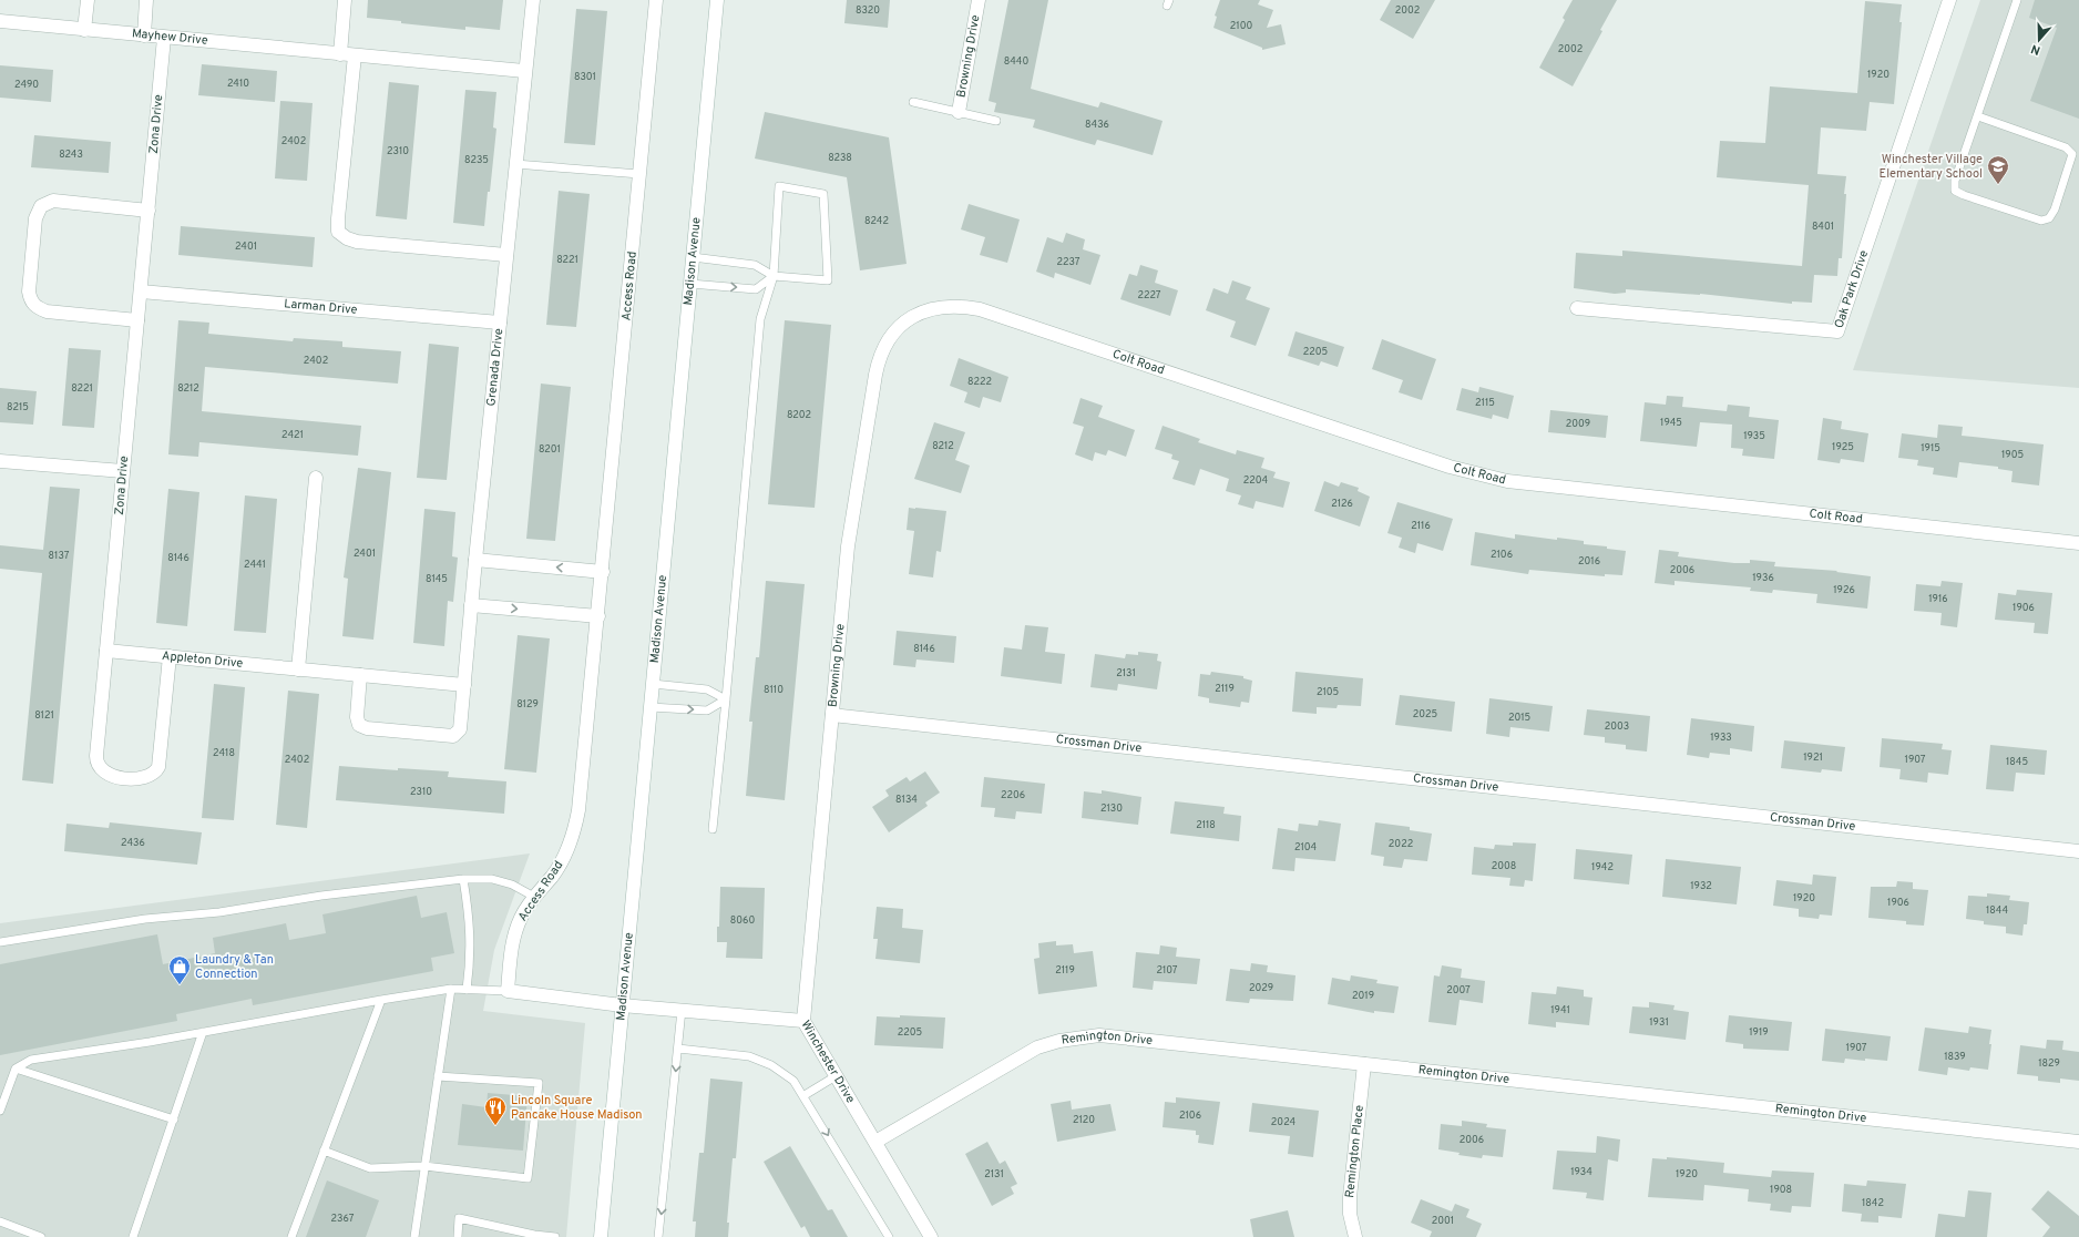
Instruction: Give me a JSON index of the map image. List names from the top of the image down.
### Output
{
  "streets": {
    "street": [
      "Mayhew Drive",
      "Browning Drive",
      "Zona Drive",
      "Madison Avenue",
      "Access Road",
      "Oak Park Drive",
      "Larman Drive",
      "Colt Road",
      "Grenada Drive",
      "Appleton Drive",
      "Crossman Drive",
      "Remington Drive",
      "Winchester Drive",
      "Remington Place"
    ]
  },
  "crossings": [
    ["Mayhew Drive", "Zona Drive"],
    ["Mayhew Drive", "Grenada Drive"],
    ["Browning Drive", "Colt Road"],
    ["Browning Drive", "Crossman Drive"],
    ["Browning Drive", "Winchester Drive"],
    ["Zona Drive", "Larman Drive"],
    ["Zona Drive", "Appleton Drive"],
    ["Madison Avenue", "Winchester Drive"],
    ["Larman Drive", "Grenada Drive"],
    ["Grenada Drive", "Appleton Drive"],
    ["Remington Drive", "Winchester Drive"],
    ["Remington Drive", "Remington Place"]
  ],
  "places": {
    "school or university": ["Winchester Village Elementary School"],
    "shop": ["Laundry & Tan Connection"],
    "restaurant": ["Lincoln Square Pancake House Madison"]
  },
  "house_numbers": [
    "8320",
    "2002",
    "2100",
    "2002",
    "8440",
    "1920",
    "8301",
    "2410",
    "2490",
    "8436",
    "2402",
    "2310",
    "8243",
    "8238",
    "8235",
    "8242",
    "8401",
    "2401",
    "8221",
    "2237",
    "2227",
    "2205",
    "2402",
    "8222",
    "8221",
    "8212",
    "2115",
    "8215",
    "8202",
    "1945",
    "2009",
    "2421",
    "1935",
    "8212",
    "1925",
    "1915",
    "8201",
    "1905",
    "2204",
    "2126",
    "2116",
    "2401",
    "2106",
    "8137",
    "8146",
    "2016",
    "2441",
    "2006",
    "1936",
    "8145",
    "1926",
    "1916",
    "1906",
    "8146",
    "2131",
    "2119",
    "8110",
    "2105",
    "8129",
    "2025",
    "8121",
    "2015",
    "2003",
    "1933",
    "2418",
    "1921",
    "2402",
    "1907",
    "1845",
    "2310",
    "2206",
    "8134",
    "2130",
    "2118",
    "2436",
    "2022",
    "2104",
    "2008",
    "1942",
    "1932",
    "1920",
    "1906",
    "1844",
    "8060",
    "2119",
    "2107",
    "2029",
    "2007",
    "2019",
    "1941",
    "1931",
    "2205",
    "1919",
    "1907",
    "1839",
    "1829",
    "2106",
    "2120",
    "2024",
    "2006",
    "1934",
    "2131",
    "1920",
    "1908",
    "1842",
    "2367",
    "2001"
  ],
  "north": "bottom"
}
